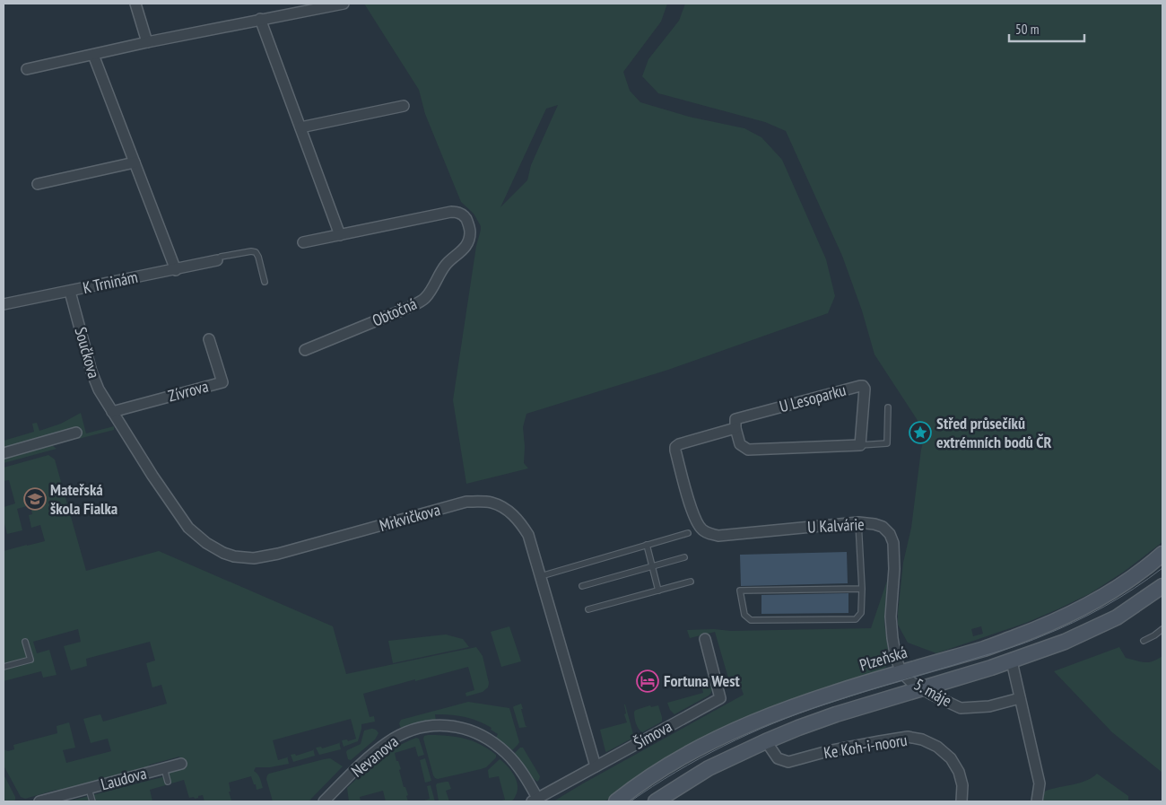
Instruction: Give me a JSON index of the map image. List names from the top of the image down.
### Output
{
  "streets": {
    "main road": ["Plzeňská"],
    "street": [
      "K Trninám",
      "Obtočná",
      "Součkova",
      "Zívrova",
      "U Lesoparku",
      "Mrkvičkova",
      "U Kalvárie",
      "5. máje",
      "Šímova",
      "Ke Koh-i-nooru",
      "Nevanova",
      "Laudova"
    ]
  },
  "crossings": [
    ["K Trninám", "Součkova"],
    ["Součkova", "Zívrova"],
    ["Součkova", "Mrkvičkova"],
    ["Zívrova", "Mrkvičkova"],
    ["U Lesoparku", "U Kalvárie"],
    ["Mrkvičkova", "Šímova"],
    ["U Kalvárie", "Plzeňská"],
    ["U Kalvárie", "5. máje"],
    ["Plzeňská", "5. máje"],
    ["Šímova", "Nevanova"]
  ],
  "places": {
    "place": ["Střed průsečíků extrémních bodů ČR"],
    "school or university": ["Mateřská škola Fialka"],
    "hotel": ["Fortuna West"]
  },
  "scale_bar": "50 m"
}
